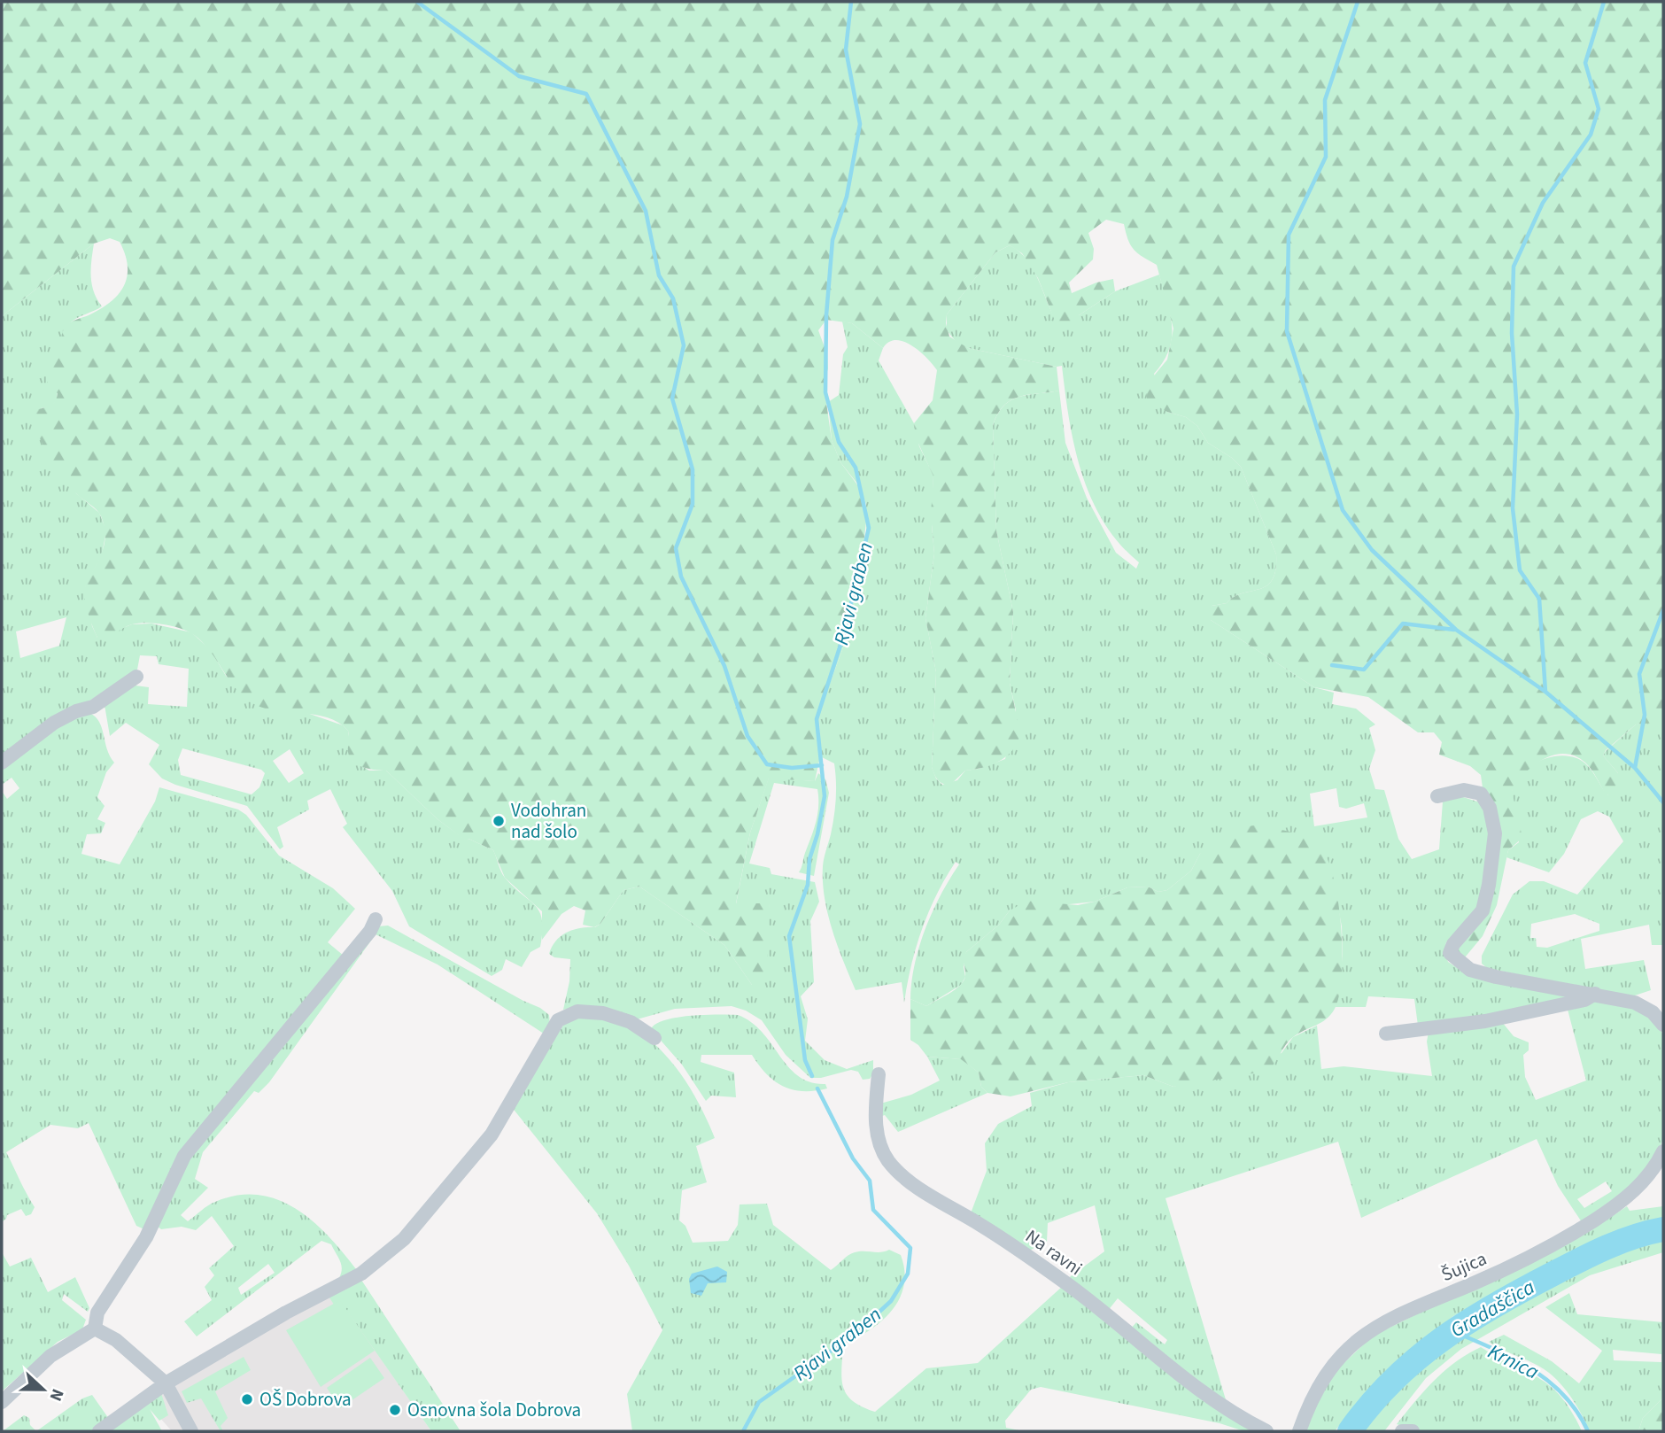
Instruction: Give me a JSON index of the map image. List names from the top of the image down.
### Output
{
  "streets": {
    "street": ["Na ravni", "Šujica"]
  },
  "water": ["Rjavi graben", "Gradaščica", "Krnica"],
  "places": ["Vodohran nad šolo", "OŠ Dobrova", "Osnovna šola Dobrova"],
  "north": "right"
}
